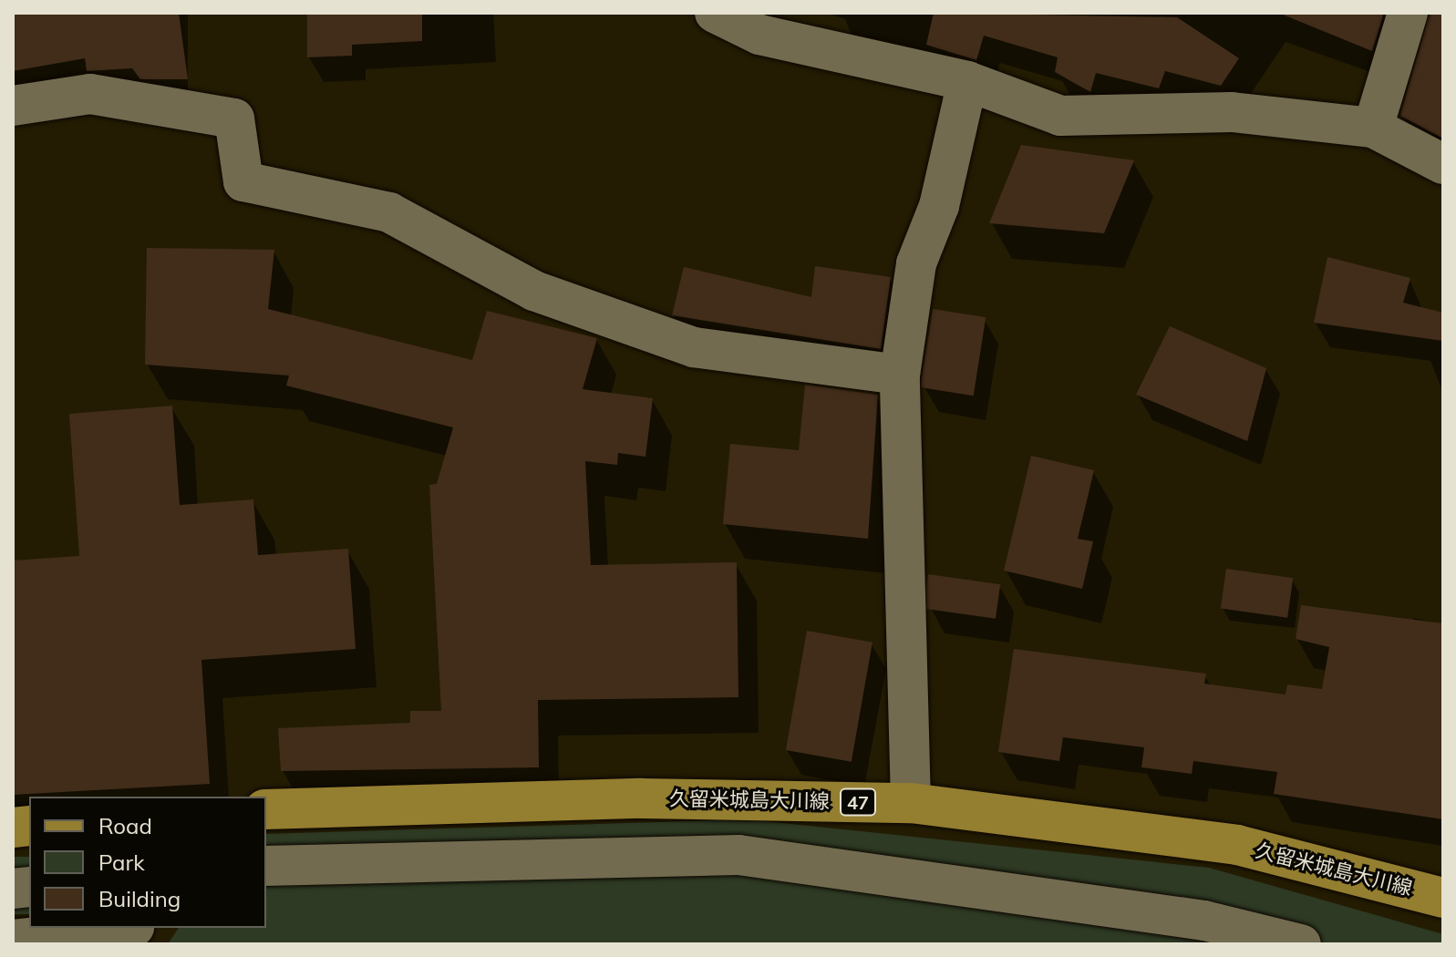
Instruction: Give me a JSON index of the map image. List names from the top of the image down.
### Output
{
  "streets": {
    "main road": ["久留米城島大川線", "47"]
  },
  "legend": ["Road", "Park", "Building"]
}
